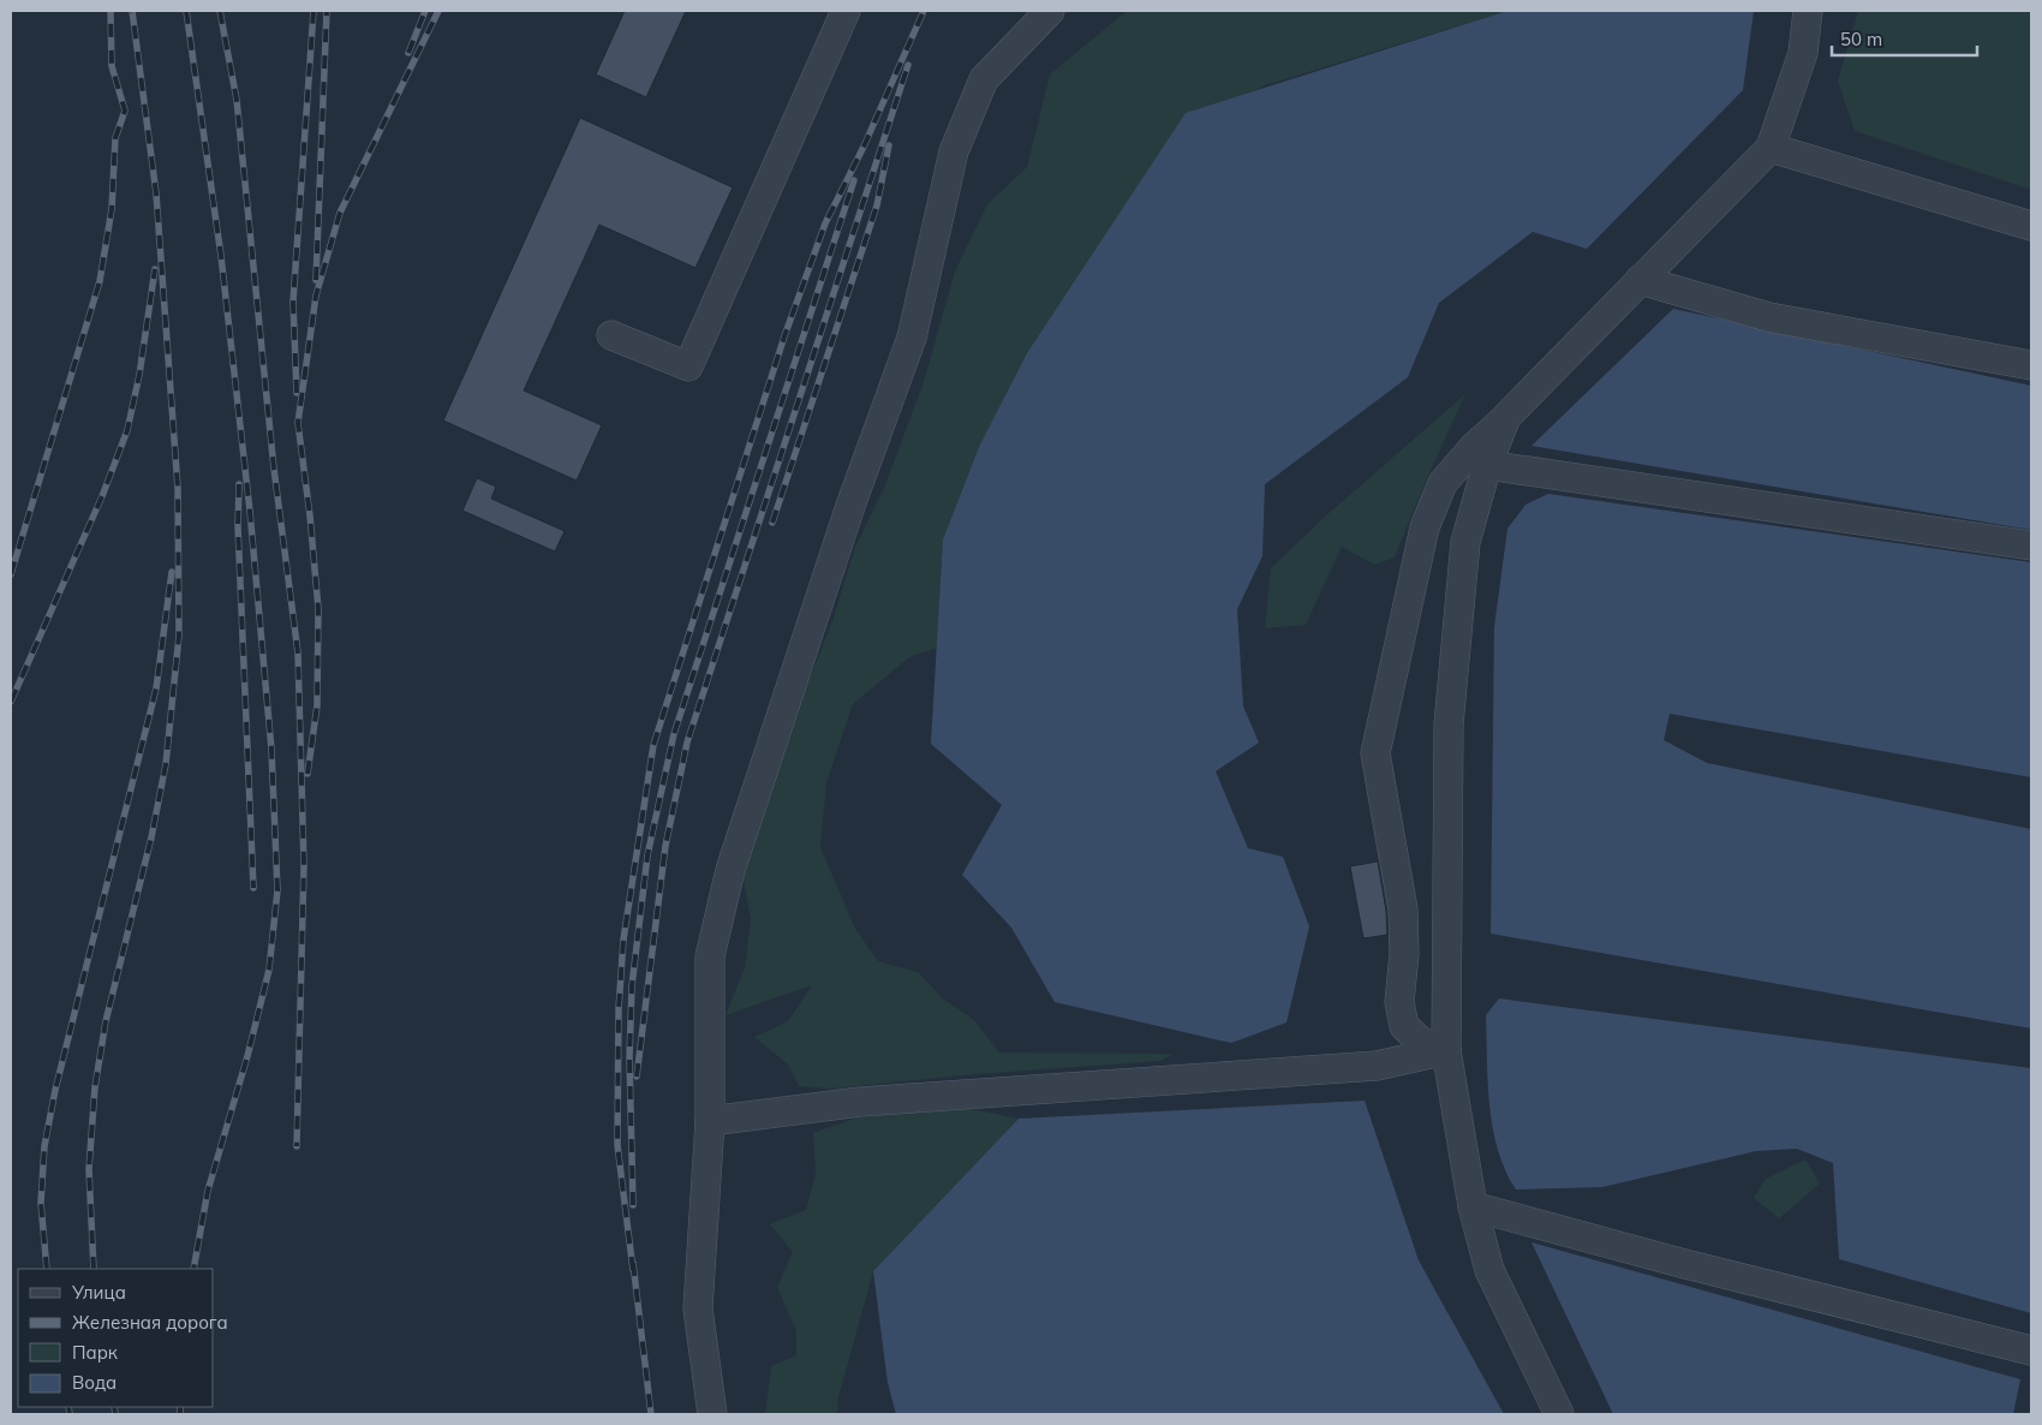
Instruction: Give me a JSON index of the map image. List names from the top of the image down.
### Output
{
  "legend": [
    "Улица",
    "Железная дорога",
    "Парк",
    "Вода"
  ],
  "scale_bar": "50 m"
}
